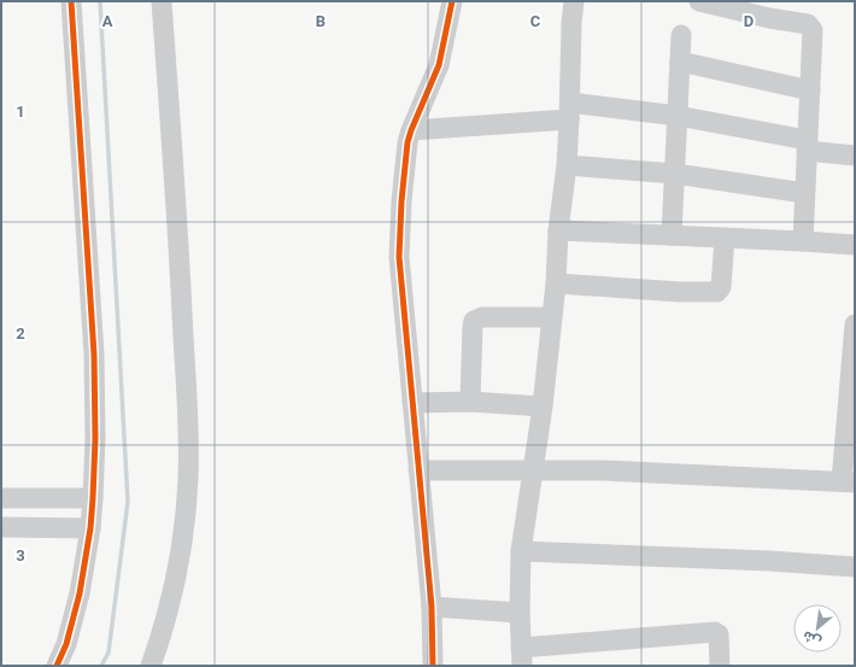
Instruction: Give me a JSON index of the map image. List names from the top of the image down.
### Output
{
  "north": "bottom left",
  "grid": {
    "columns": [
      "A",
      "B",
      "C",
      "D"
    ],
    "rows": ["1", "2", "3"]
  }
}
